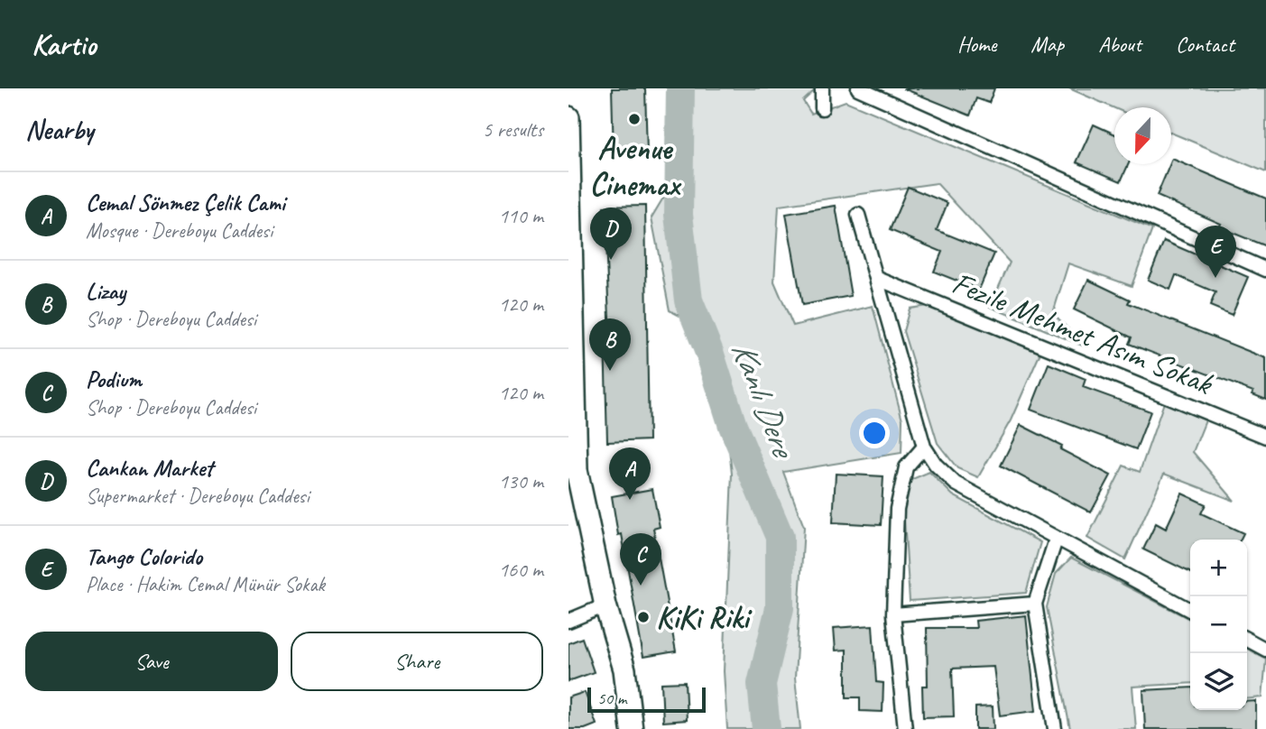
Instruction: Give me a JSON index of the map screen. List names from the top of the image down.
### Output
{
  "streets": {
    "street": ["Fezile Mehmet Asım Sokak"]
  },
  "water": ["Kanlı Dere"],
  "places": ["Avenue Cinemax", "KiKi Riki"],
  "scale_bar": "50 m",
  "north": "bottom",
  "page": {
    "header": "Kartio",
    "nav": [
      "Home",
      "Map",
      "About",
      "Contact"
    ],
    "heading": ["Nearby", "5 results"],
    "list": [
      {
        "mark": "A",
        "name": "Cemal Sönmez Çelik Cami",
        "note": "Mosque · Dereboyu Caddesi",
        "value": "110 m"
      },
      {
        "mark": "B",
        "name": "Lizay",
        "note": "Shop · Dereboyu Caddesi",
        "value": "120 m"
      },
      {
        "mark": "C",
        "name": "Podium",
        "note": "Shop · Dereboyu Caddesi",
        "value": "120 m"
      },
      {
        "mark": "D",
        "name": "Cankan Market",
        "note": "Supermarket · Dereboyu Caddesi",
        "value": "130 m"
      },
      {
        "mark": "E",
        "name": "Tango Colorido",
        "note": "Place · Hakim Cemal Münür Sokak",
        "value": "160 m"
      }
    ],
    "pins": [
      "D",
      "E",
      "B",
      "A",
      "C"
    ],
    "map_buttons": ["+", "−"],
    "buttons": ["Save", "Share"],
    "scale": "50 m"
  }
}
